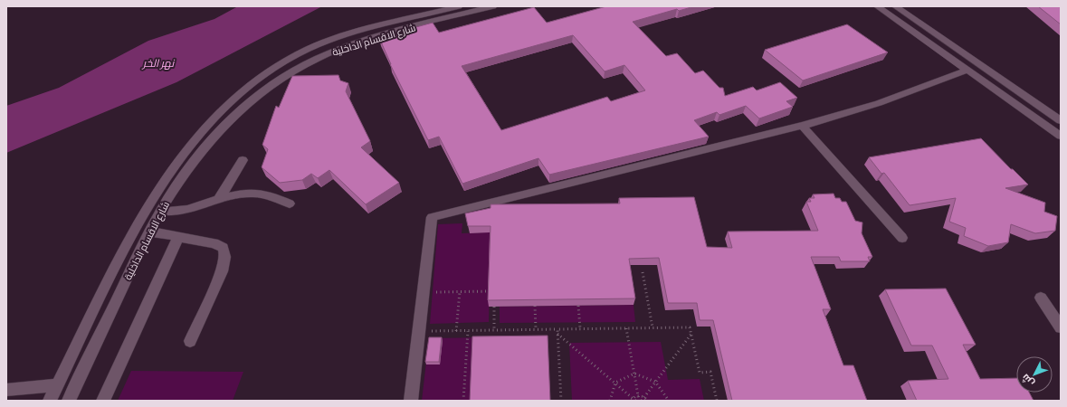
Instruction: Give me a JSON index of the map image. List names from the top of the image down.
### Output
{
  "streets": {
    "street": ["شارع الاقسام الداخلية"]
  },
  "water": ["نهر الخر"],
  "north": "bottom left"
}
